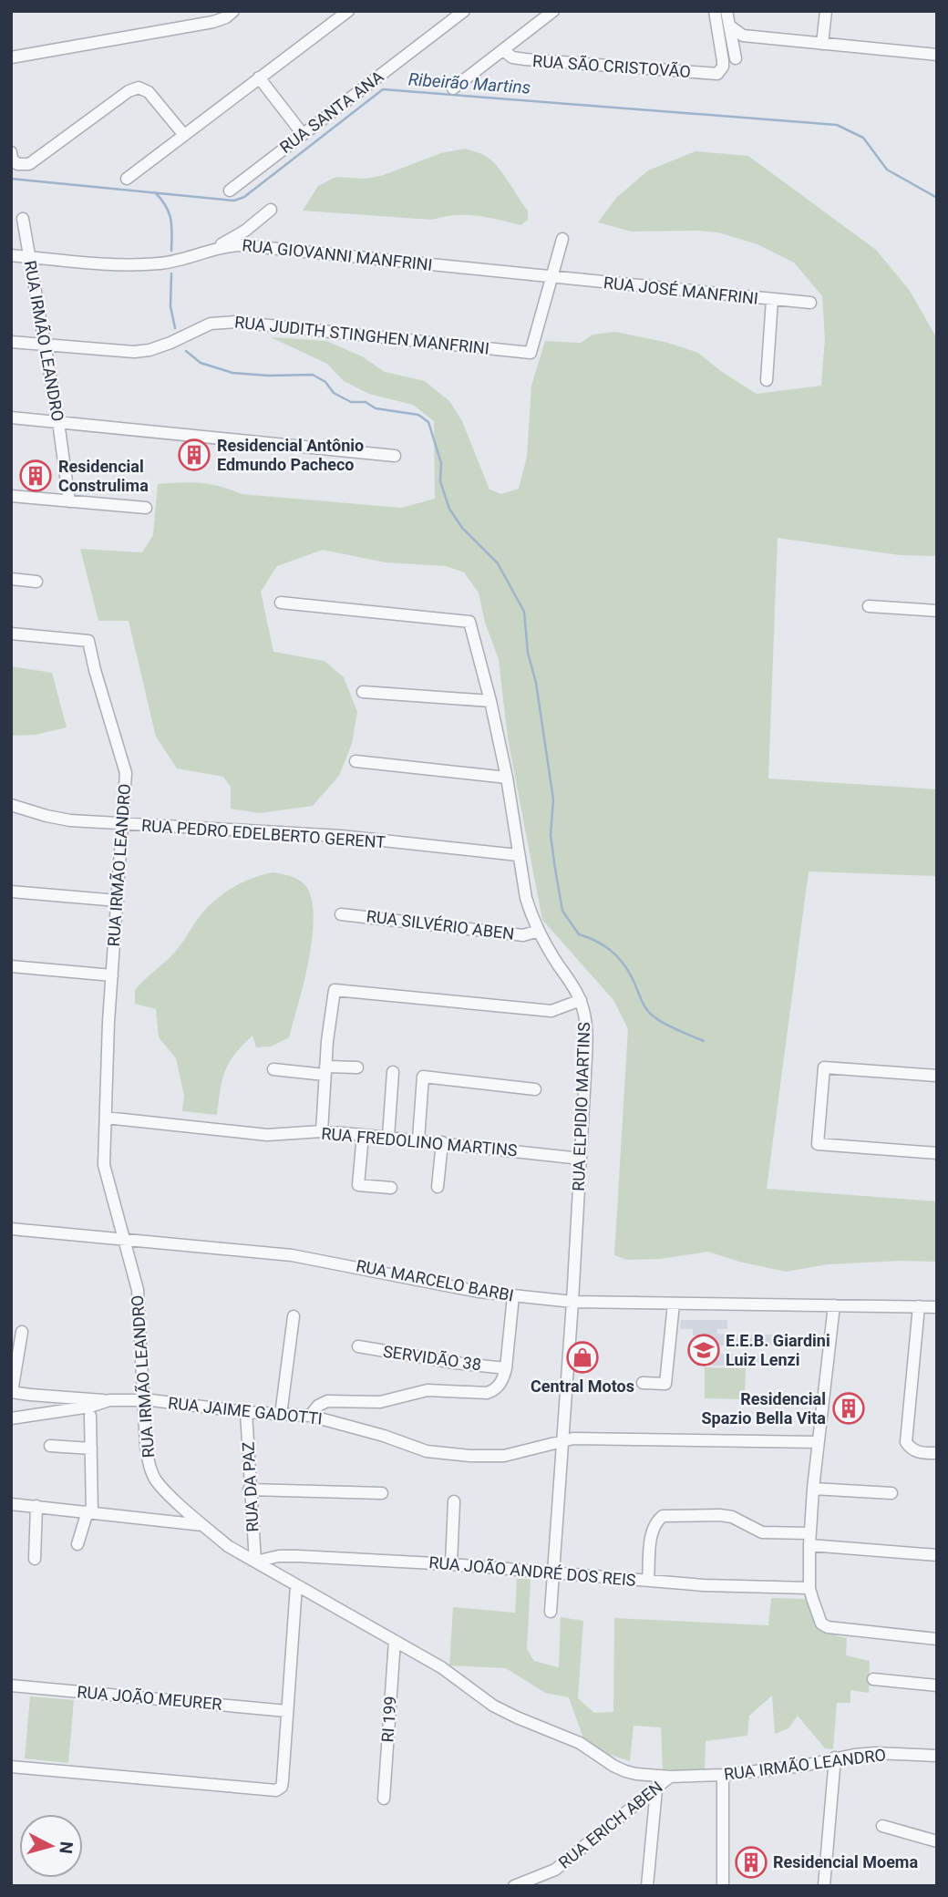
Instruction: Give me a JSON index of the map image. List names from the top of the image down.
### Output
{
  "streets": {
    "street": [
      "RUA SÃO CRISTOVÃO",
      "RUA SANTA ANA",
      "RUA GIOVANNI MANFRINI",
      "RUA JOSÉ MANFRINI",
      "RUA JUDITH STINGHEN MANFRINI",
      "RUA IRMÃO LEANDRO",
      "RUA PEDRO EDELBERTO GERENT",
      "RUA SILVÉRIO ABEN",
      "RUA ELPIDIO MARTINS",
      "RUA FREDOLINO MARTINS",
      "RUA MARCELO BARBI",
      "SERVIDÃO 38",
      "RUA JAIME GADOTTI",
      "RUA DA PAZ",
      "RUA JOÃO ANDRÉ DOS REIS",
      "RUA JOÃO MEURER",
      "RI 199",
      "RUA ERICH ABEN"
    ]
  },
  "crossings": [
    ["RUA GIOVANNI MANFRINI", "RUA JOSÉ MANFRINI"],
    ["RUA GIOVANNI MANFRINI", "RUA JUDITH STINGHEN MANFRINI"],
    ["RUA GIOVANNI MANFRINI", "RUA IRMÃO LEANDRO"],
    ["RUA JOSÉ MANFRINI", "RUA JUDITH STINGHEN MANFRINI"],
    ["RUA JUDITH STINGHEN MANFRINI", "RUA IRMÃO LEANDRO"],
    ["RUA IRMÃO LEANDRO", "RUA PEDRO EDELBERTO GERENT"],
    ["RUA IRMÃO LEANDRO", "RUA FREDOLINO MARTINS"],
    ["RUA IRMÃO LEANDRO", "RUA MARCELO BARBI"],
    ["RUA IRMÃO LEANDRO", "RUA JAIME GADOTTI"],
    ["RUA IRMÃO LEANDRO", "RUA DA PAZ"],
    ["RUA IRMÃO LEANDRO", "RUA JOÃO ANDRÉ DOS REIS"],
    ["RUA IRMÃO LEANDRO", "RI 199"],
    ["RUA IRMÃO LEANDRO", "RUA ERICH ABEN"],
    ["RUA PEDRO EDELBERTO GERENT", "RUA ELPIDIO MARTINS"],
    ["RUA SILVÉRIO ABEN", "RUA ELPIDIO MARTINS"],
    ["RUA ELPIDIO MARTINS", "RUA FREDOLINO MARTINS"],
    ["RUA ELPIDIO MARTINS", "RUA MARCELO BARBI"],
    ["RUA ELPIDIO MARTINS", "RUA JAIME GADOTTI"],
    ["RUA ELPIDIO MARTINS", "RUA JOÃO ANDRÉ DOS REIS"],
    ["RUA JAIME GADOTTI", "RUA DA PAZ"],
    ["RUA DA PAZ", "RUA JOÃO ANDRÉ DOS REIS"]
  ],
  "water": ["Ribeirão Martins"],
  "places": {
    "building": [
      "Residencial Antônio Edmundo Pacheco",
      "Residencial Construlima",
      "Residencial Spazio Bella Vita",
      "Residencial Moema"
    ],
    "school or university": ["E.E.B. Giardini Luiz Lenzi"],
    "shop": ["Central Motos"]
  },
  "north": "right"
}
